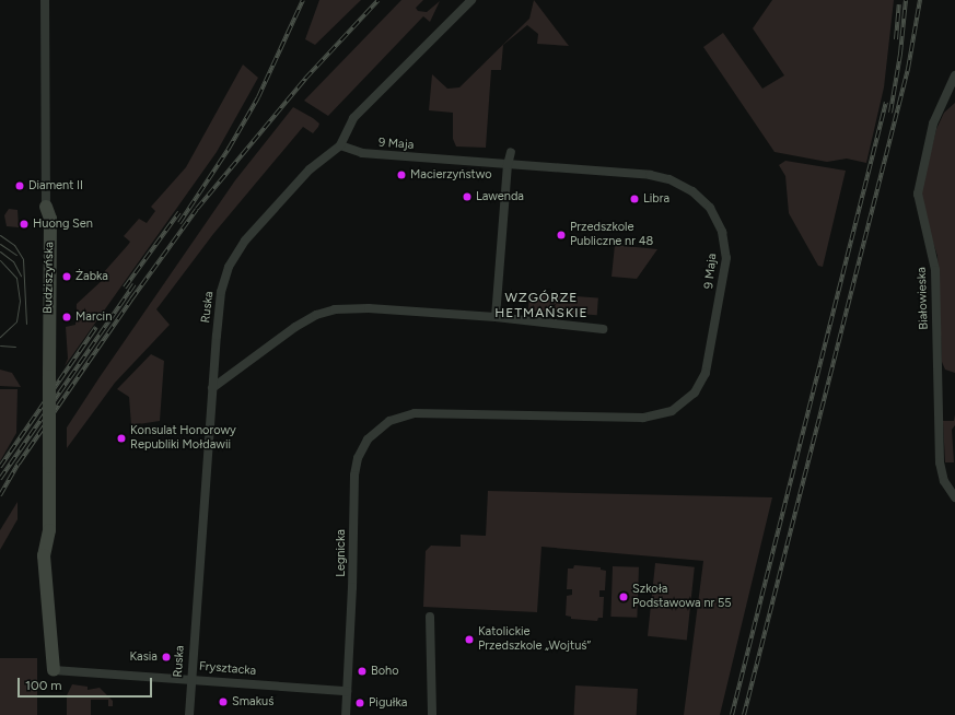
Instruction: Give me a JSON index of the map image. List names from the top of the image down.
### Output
{
  "streets": {
    "street": [
      "9 Maja",
      "Budziszyńska",
      "Białowieska",
      "Ruska",
      "Legnicka",
      "Frysztacka"
    ]
  },
  "crossings": [
    ["9 Maja", "Ruska"],
    ["9 Maja", "Legnicka"],
    ["Budziszyńska", "Frysztacka"],
    ["Ruska", "Frysztacka"],
    ["Legnicka", "Frysztacka"]
  ],
  "districts": ["WZGÓRZE HETMAŃSKIE"],
  "places": [
    "Macierzyństwo",
    "Diament II",
    "Lawenda",
    "Libra",
    "Huong Sen",
    "Przedszkole Publiczne nr 48",
    "Żabka",
    "Marcin",
    "Konsulat Honorowy Republiki Mołdawii",
    "Szkoła Podstawowa nr 55",
    "Katolickie Przedszkole „Wojtuś”",
    "Kasia",
    "Boho",
    "Smakuś",
    "Pigułka"
  ],
  "scale_bar": "100 m"
}
